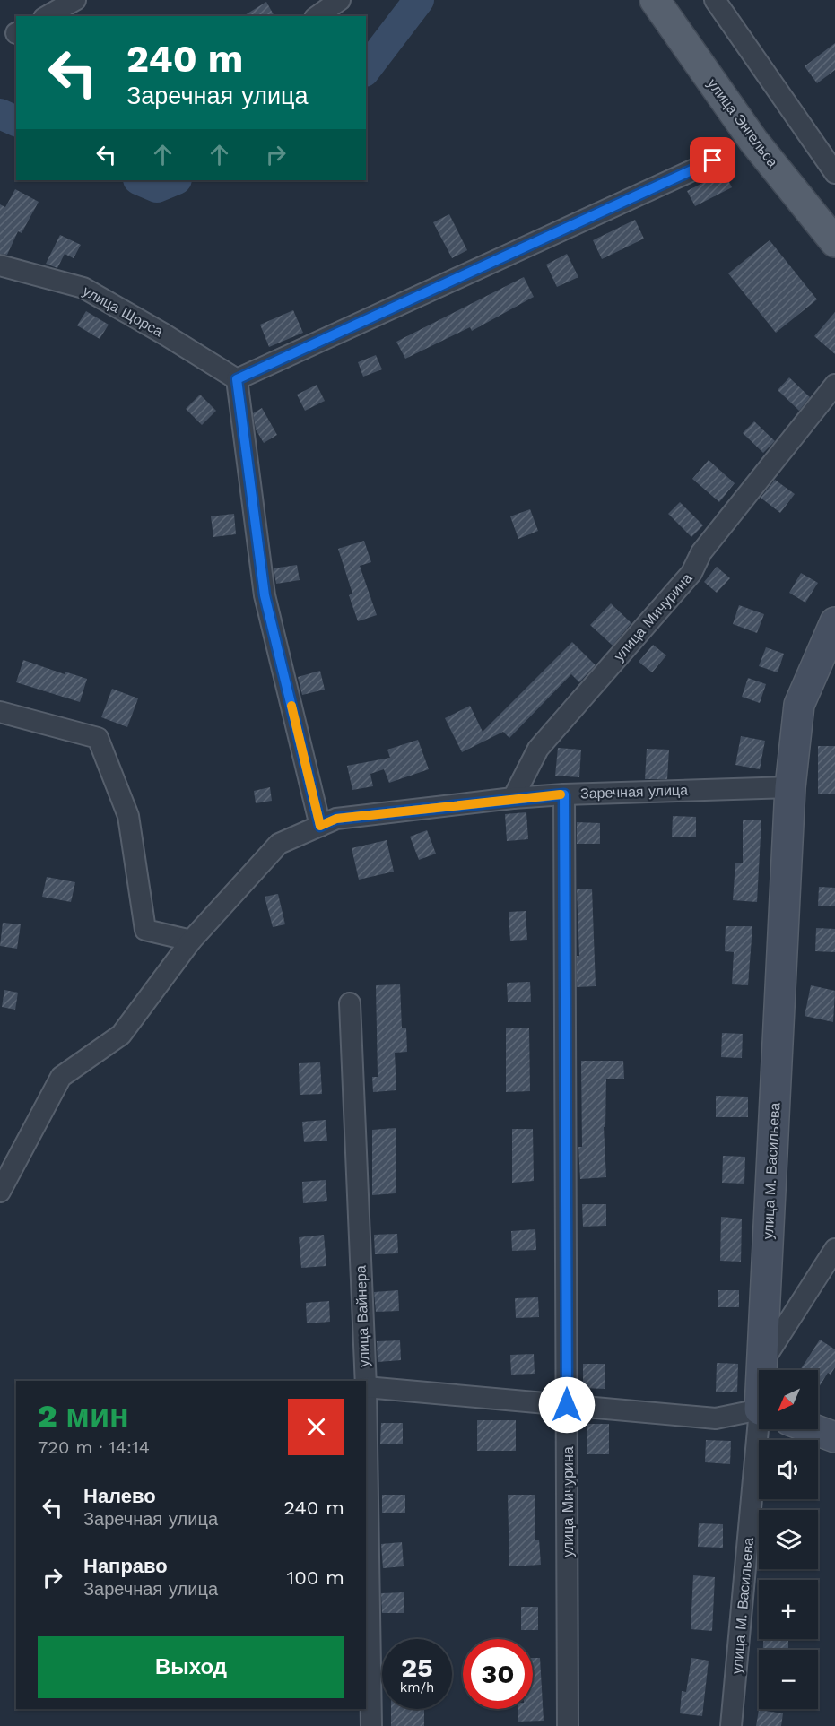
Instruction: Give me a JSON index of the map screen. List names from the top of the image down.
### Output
{
  "streets": {
    "main road": ["улица Энгельса"],
    "street": [
      "улица Щорса",
      "улица Мичурина",
      "Заречная улица",
      "улица М. Васильева",
      "улица Вайнера"
    ]
  },
  "crossings": [
    ["улица Мичурина", "Заречная улица"],
    ["Заречная улица", "улица М. Васильева"]
  ],
  "north": "bottom left",
  "page": {
    "turn": ["240 m", "Заречная улица"],
    "map_buttons": ["+", "−"],
    "heading": ["2 мин", "720 m · 14:14"],
    "list": [
      {
        "name": "Налево",
        "note": "Заречная улица",
        "value": "240 m"
      },
      {
        "name": "Направо",
        "note": "Заречная улица",
        "value": "100 m"
      }
    ],
    "buttons": "Выход",
    "speed": "25 km/h",
    "limit": "30"
  }
}
